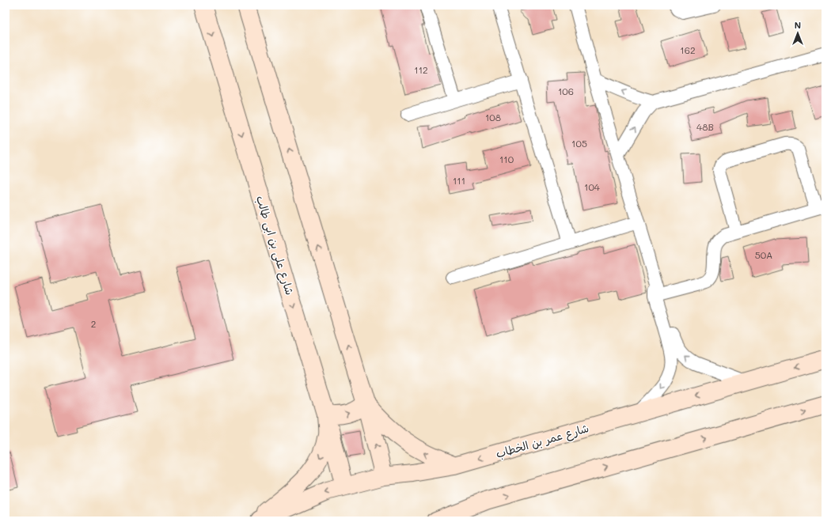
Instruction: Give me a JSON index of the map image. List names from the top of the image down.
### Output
{
  "streets": {
    "street": ["شارع على بن ابى طالب", "شارع عمر بن الخطاب"]
  },
  "crossings": [
    ["شارع على بن ابى طالب", "شارع عمر بن الخطاب"]
  ],
  "house_numbers": [
    "162",
    "112",
    "106",
    "108",
    "48B",
    "105",
    "110",
    "111",
    "104",
    "50A",
    "2"
  ],
  "north": "top"
}
